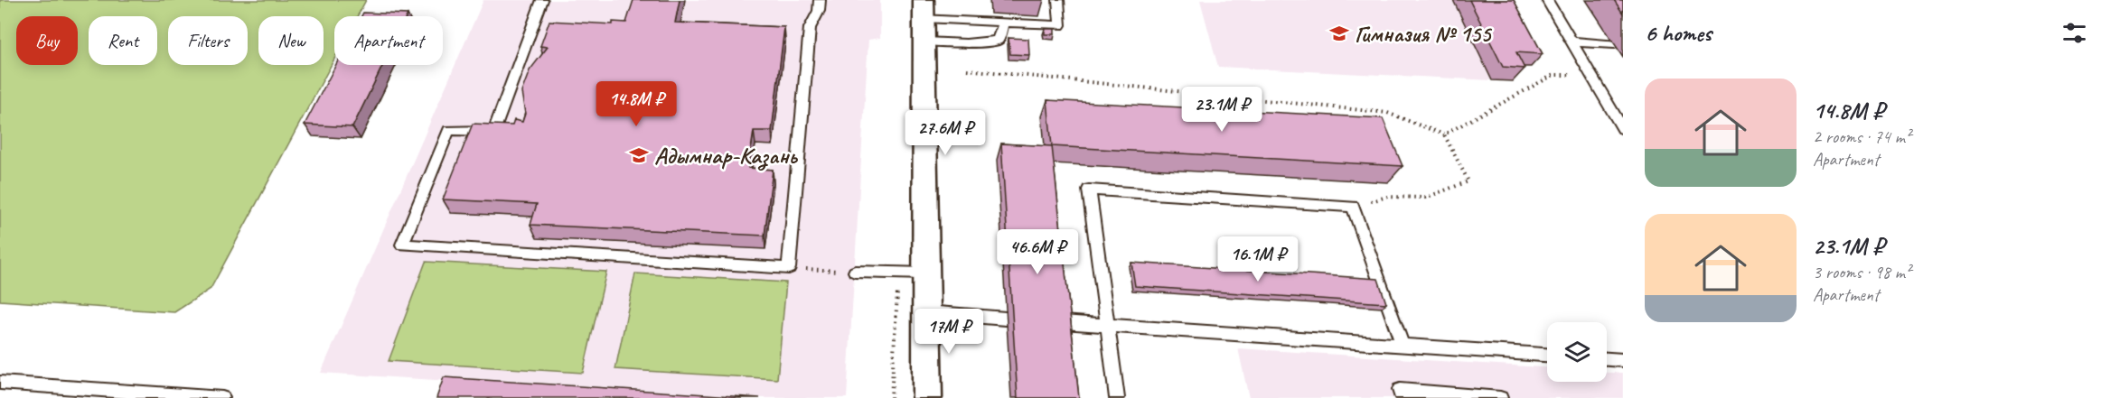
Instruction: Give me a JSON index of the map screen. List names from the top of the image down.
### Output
{
  "places": {
    "school or university": ["Гимназия № 155", "Адымнар-Казань"]
  },
  "page": {
    "heading": "6 homes",
    "chip": [
      "Buy",
      "Rent",
      "Filters",
      "New",
      "Apartment"
    ],
    "list": [
      {
        "name": "14.8M ₽",
        "note": "2 rooms · 74 m² · Apartment"
      },
      {
        "name": "23.1M ₽",
        "note": "3 rooms · 98 m² · Apartment"
      }
    ],
    "price": [
      "14.8M ₽",
      "23.1M ₽",
      "27.6M ₽",
      "46.6M ₽",
      "16.1M ₽",
      "17M ₽"
    ]
  }
}
